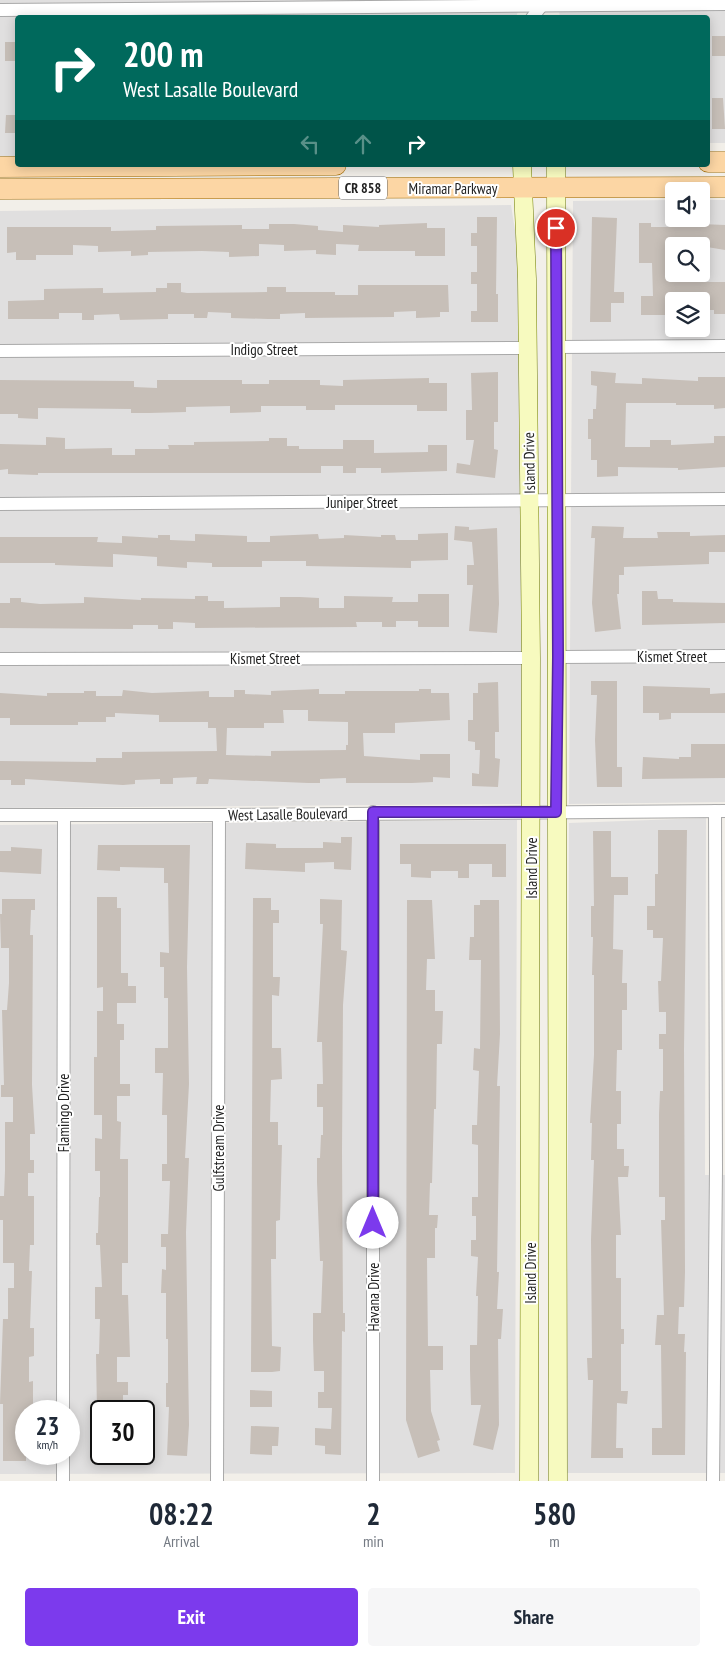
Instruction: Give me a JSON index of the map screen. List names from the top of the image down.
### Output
{
  "streets": {
    "main road": ["CR 858", "Miramar Parkway"],
    "street": [
      "Indigo Street",
      "Island Drive",
      "Juniper Street",
      "Kismet Street",
      "West Lasalle Boulevard",
      "Flamingo Drive",
      "Gulfstream Drive",
      "Havana Drive"
    ]
  },
  "crossings": [
    ["Miramar Parkway", "Island Drive"],
    ["Indigo Street", "Island Drive"],
    ["Island Drive", "Juniper Street"],
    ["Island Drive", "Kismet Street"],
    ["Island Drive", "West Lasalle Boulevard"],
    ["West Lasalle Boulevard", "Flamingo Drive"],
    ["West Lasalle Boulevard", "Gulfstream Drive"],
    ["West Lasalle Boulevard", "Havana Drive"]
  ],
  "page": {
    "turn": ["200 m", "West Lasalle Boulevard"],
    "speed": "23 km/h",
    "limit": "30",
    "eta": [
      "08:22",
      "Arrival",
      "2",
      "min",
      "580",
      "m"
    ],
    "buttons": ["Exit", "Share"]
  }
}
